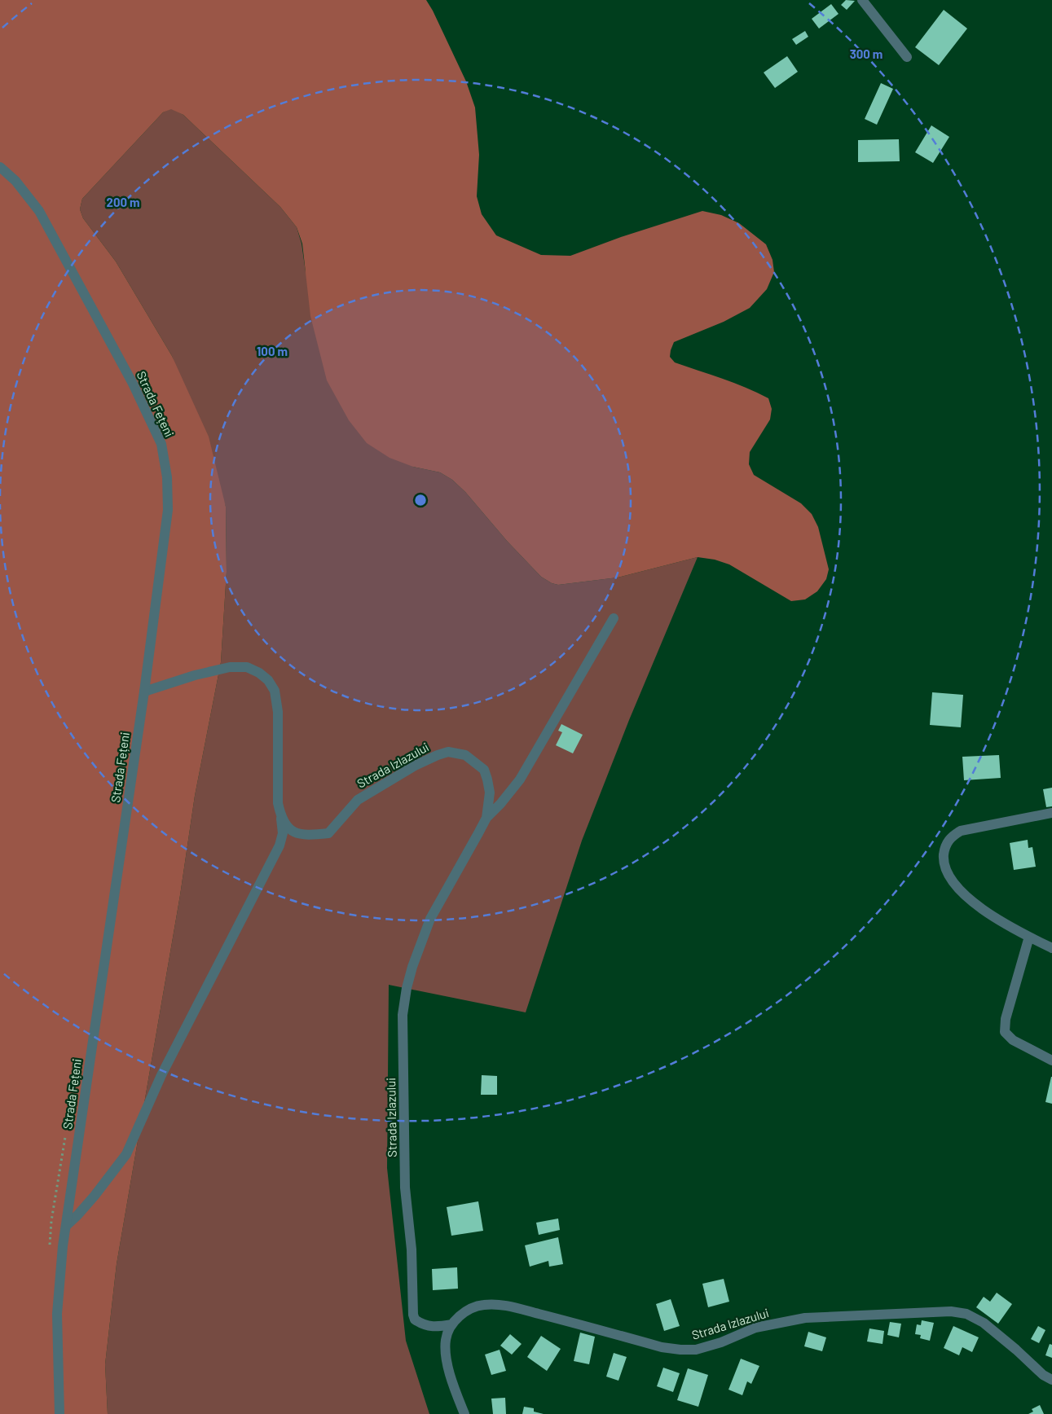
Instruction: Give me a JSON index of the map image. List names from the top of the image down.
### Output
{
  "streets": {
    "street": ["Strada Fețeni", "Strada Izlazului"]
  },
  "rings": ["300 m", "200 m", "100 m"]
}
